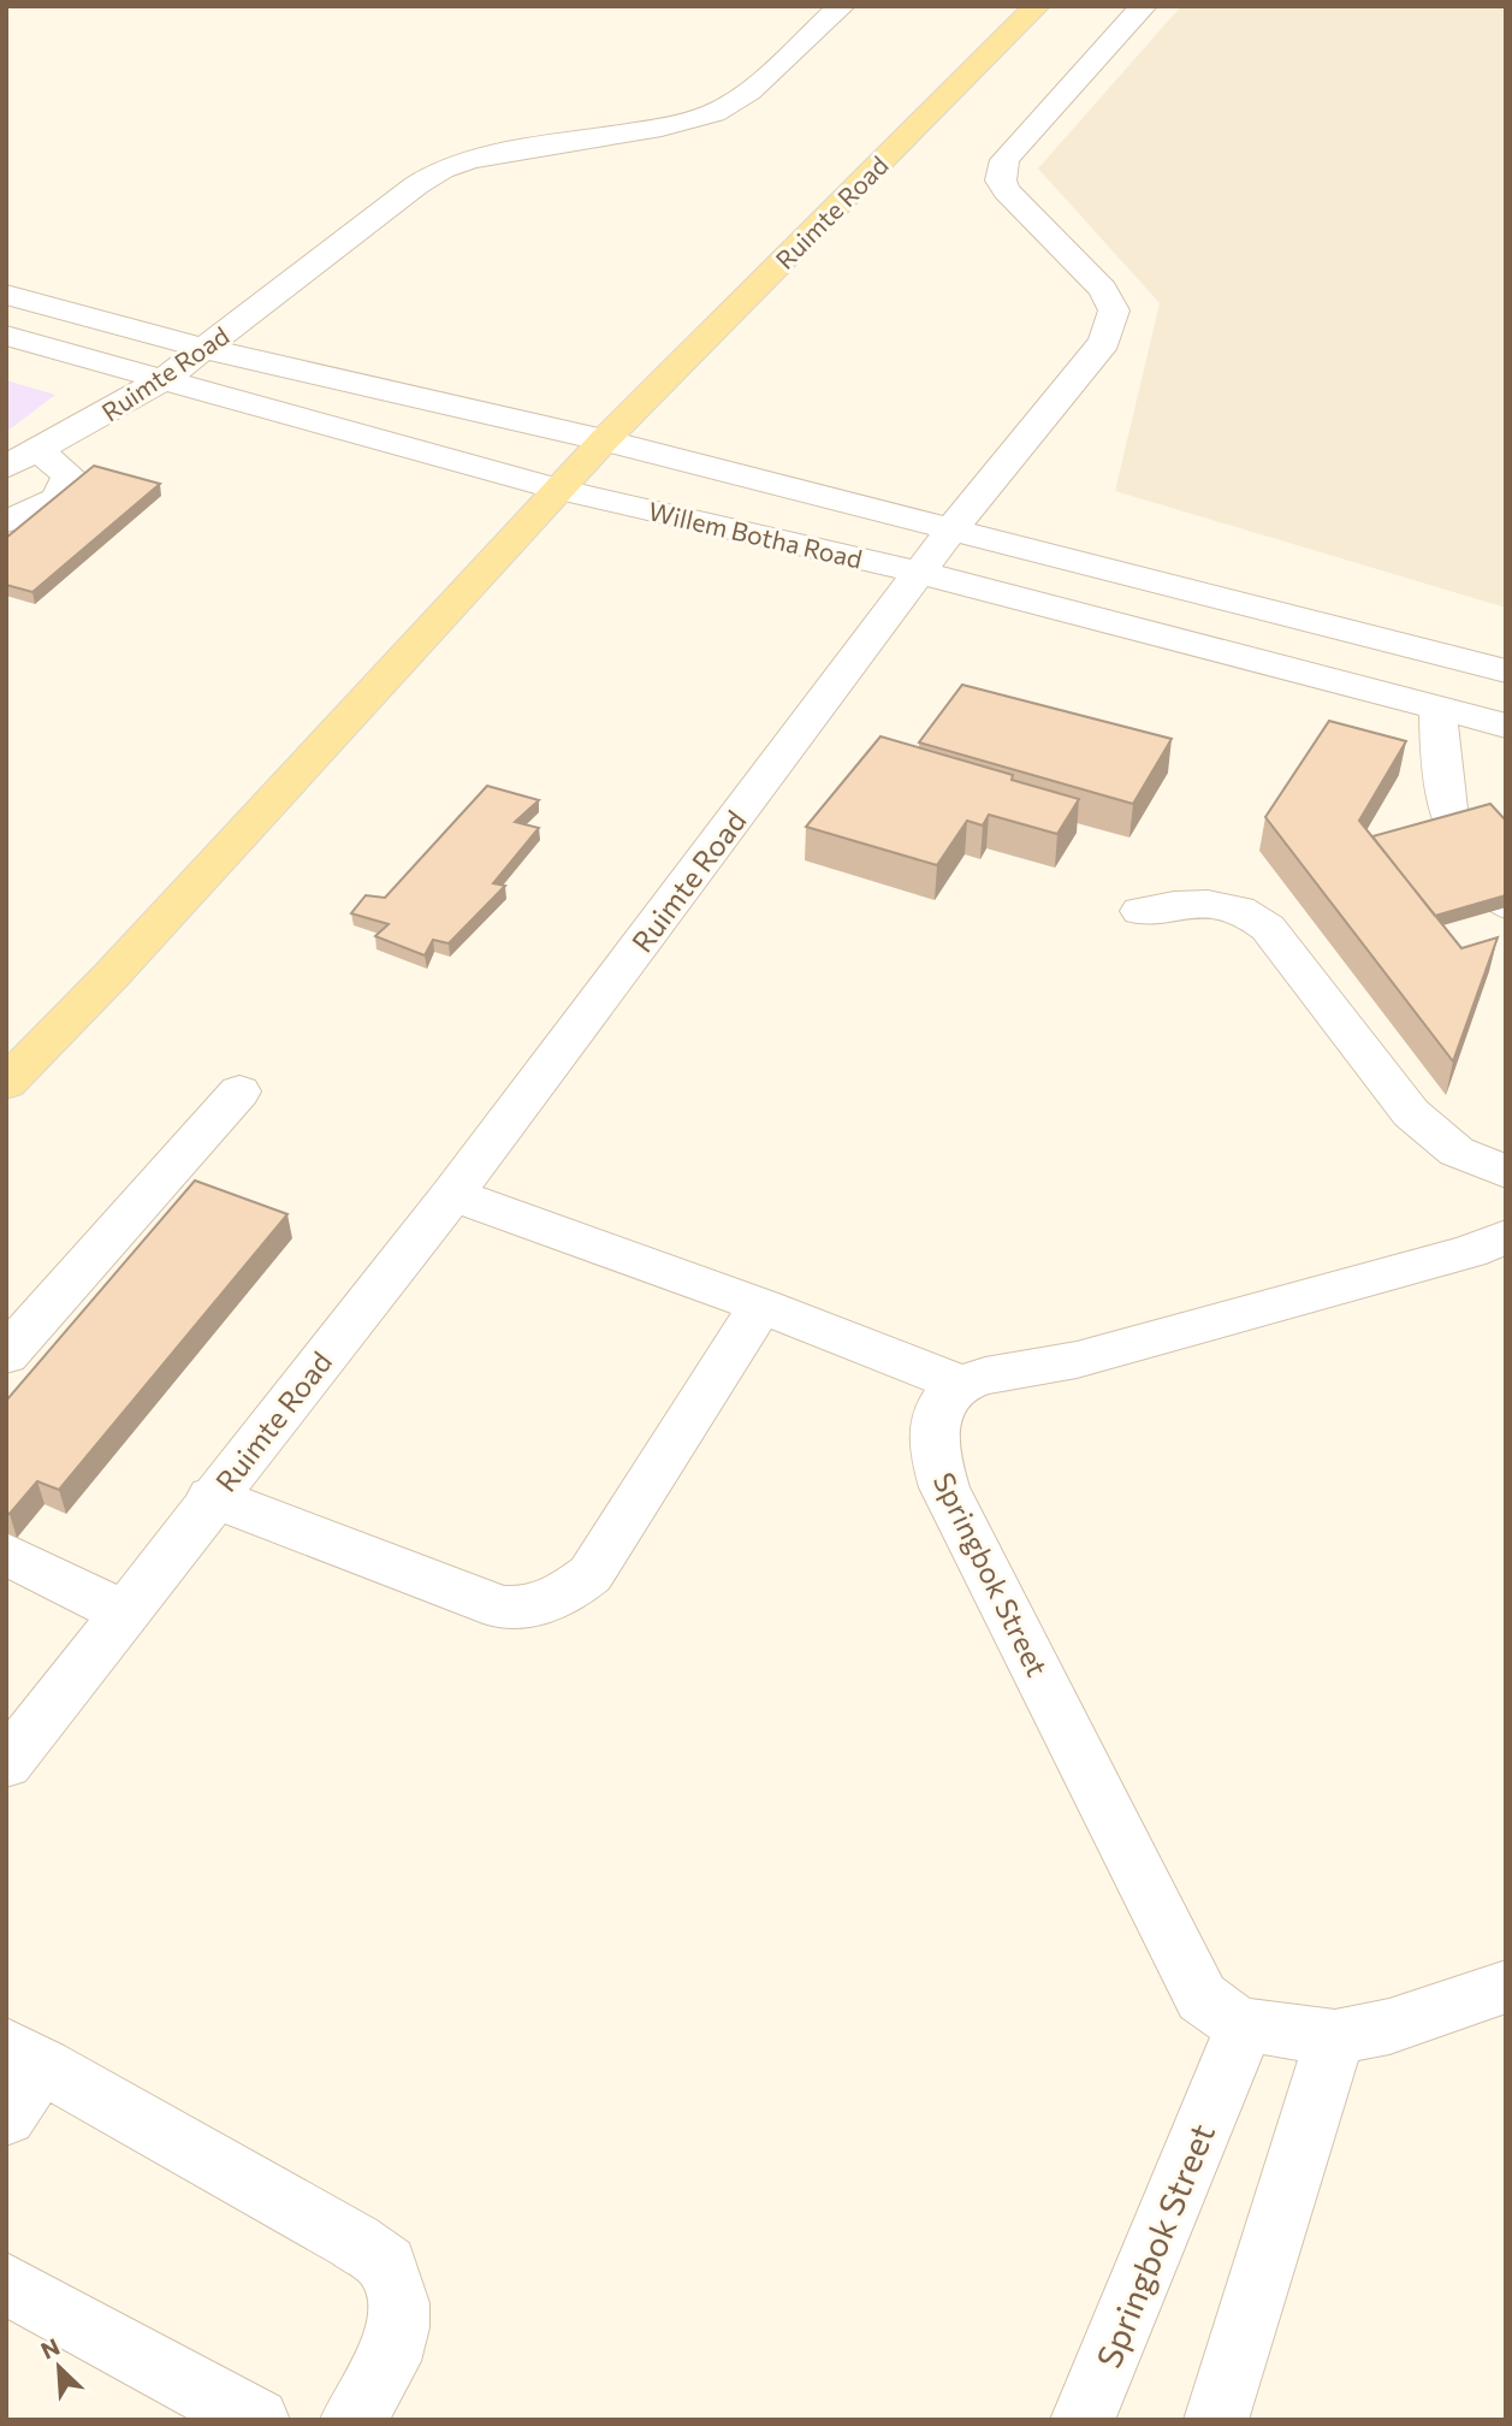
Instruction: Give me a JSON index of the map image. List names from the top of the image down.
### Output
{
  "streets": {
    "main road": ["Ruimte Road"],
    "street": ["Willem Botha Road", "Springbok Street"]
  },
  "crossings": [
    ["Ruimte Road", "Willem Botha Road"]
  ],
  "north": "top left"
}
